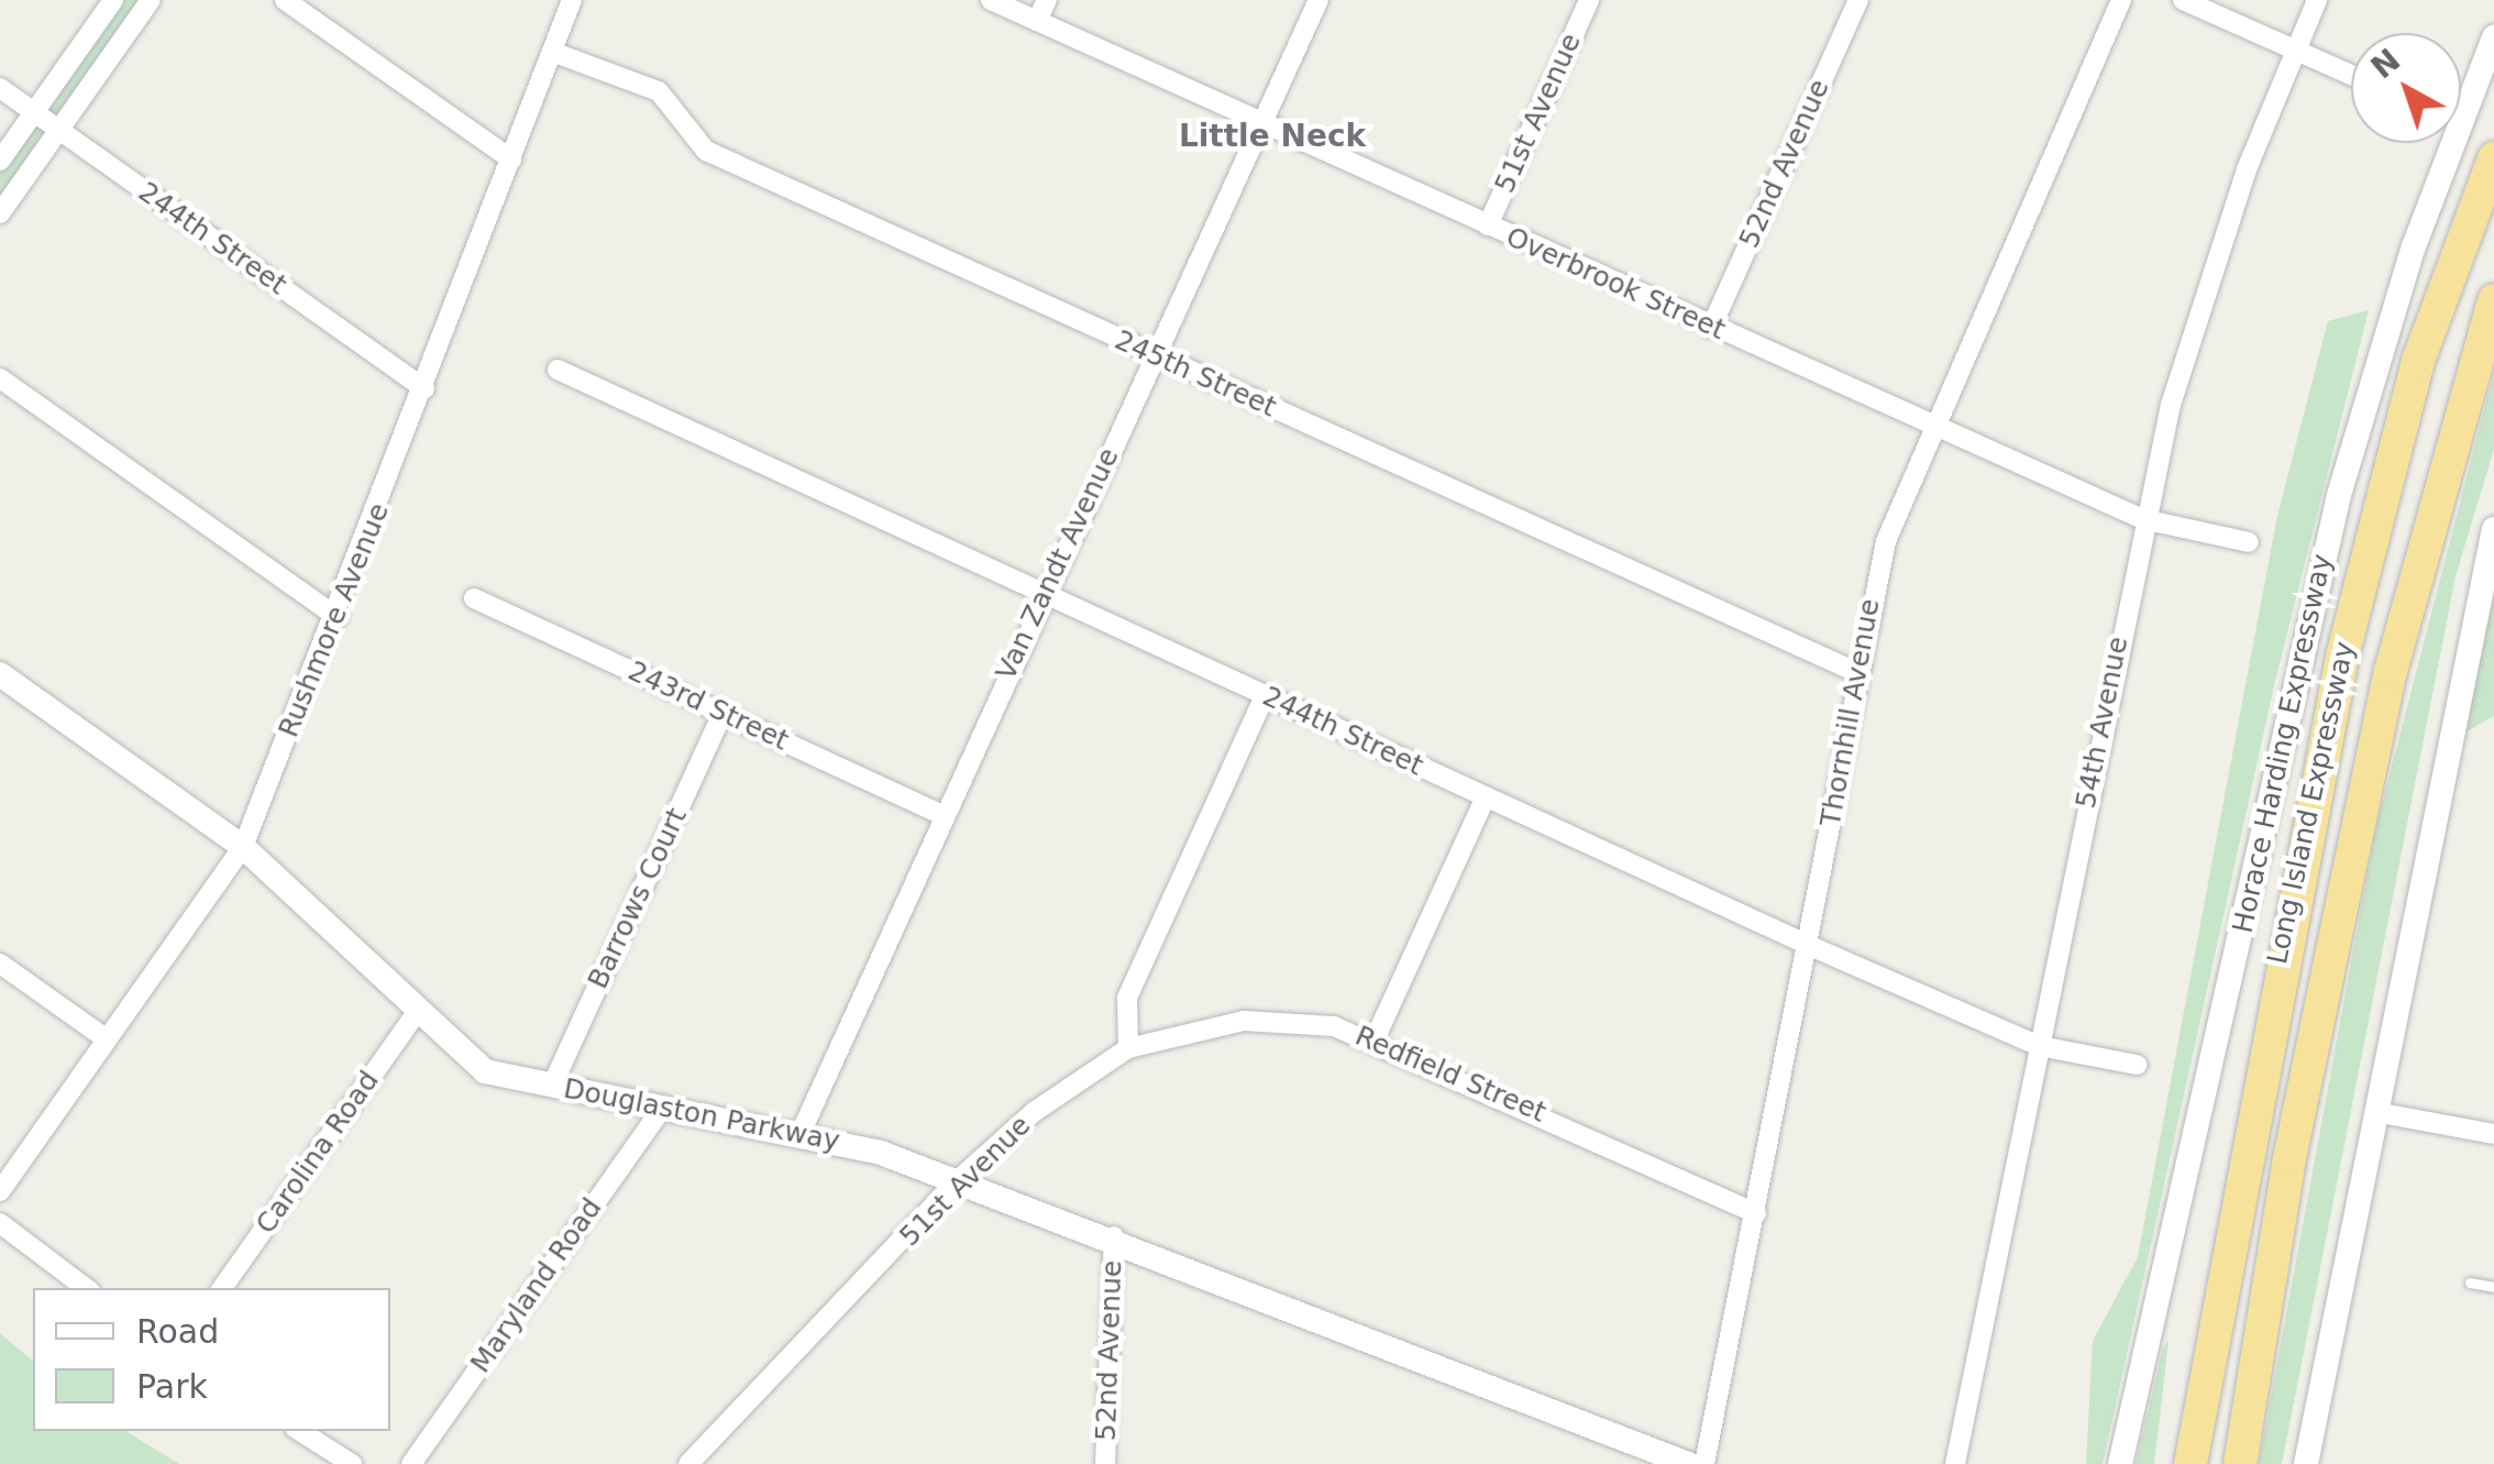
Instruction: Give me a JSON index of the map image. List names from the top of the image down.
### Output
{
  "streets": {
    "highway": ["Long Island Expressway"],
    "main road": ["Horace Harding Expressway", "Douglaston Parkway"],
    "street": [
      "51st Avenue",
      "52nd Avenue",
      "244th Street",
      "Overbrook Street",
      "245th Street",
      "Van Zandt Avenue",
      "Rushmore Avenue",
      "243rd Street",
      "Thornhill Avenue",
      "54th Avenue",
      "Barrows Court",
      "Redfield Street",
      "Carolina Road",
      "Maryland Road"
    ]
  },
  "crossings": [
    ["51st Avenue", "Overbrook Street"],
    ["51st Avenue", "Redfield Street"],
    ["51st Avenue", "Douglaston Parkway"],
    ["52nd Avenue", "Overbrook Street"],
    ["52nd Avenue", "Douglaston Parkway"],
    ["244th Street", "Van Zandt Avenue"],
    ["244th Street", "Rushmore Avenue"],
    ["244th Street", "Thornhill Avenue"],
    ["244th Street", "54th Avenue"],
    ["Overbrook Street", "Van Zandt Avenue"],
    ["Overbrook Street", "Thornhill Avenue"],
    ["Overbrook Street", "54th Avenue"],
    ["245th Street", "Van Zandt Avenue"],
    ["245th Street", "Rushmore Avenue"],
    ["245th Street", "Thornhill Avenue"],
    ["Van Zandt Avenue", "243rd Street"],
    ["Van Zandt Avenue", "Douglaston Parkway"],
    ["Rushmore Avenue", "Douglaston Parkway"],
    ["243rd Street", "Barrows Court"],
    ["Thornhill Avenue", "Redfield Street"],
    ["Barrows Court", "Douglaston Parkway"],
    ["Douglaston Parkway", "Carolina Road"],
    ["Douglaston Parkway", "Maryland Road"]
  ],
  "districts": ["Little Neck"],
  "legend": ["Road", "Park"],
  "north": "top left"
}
